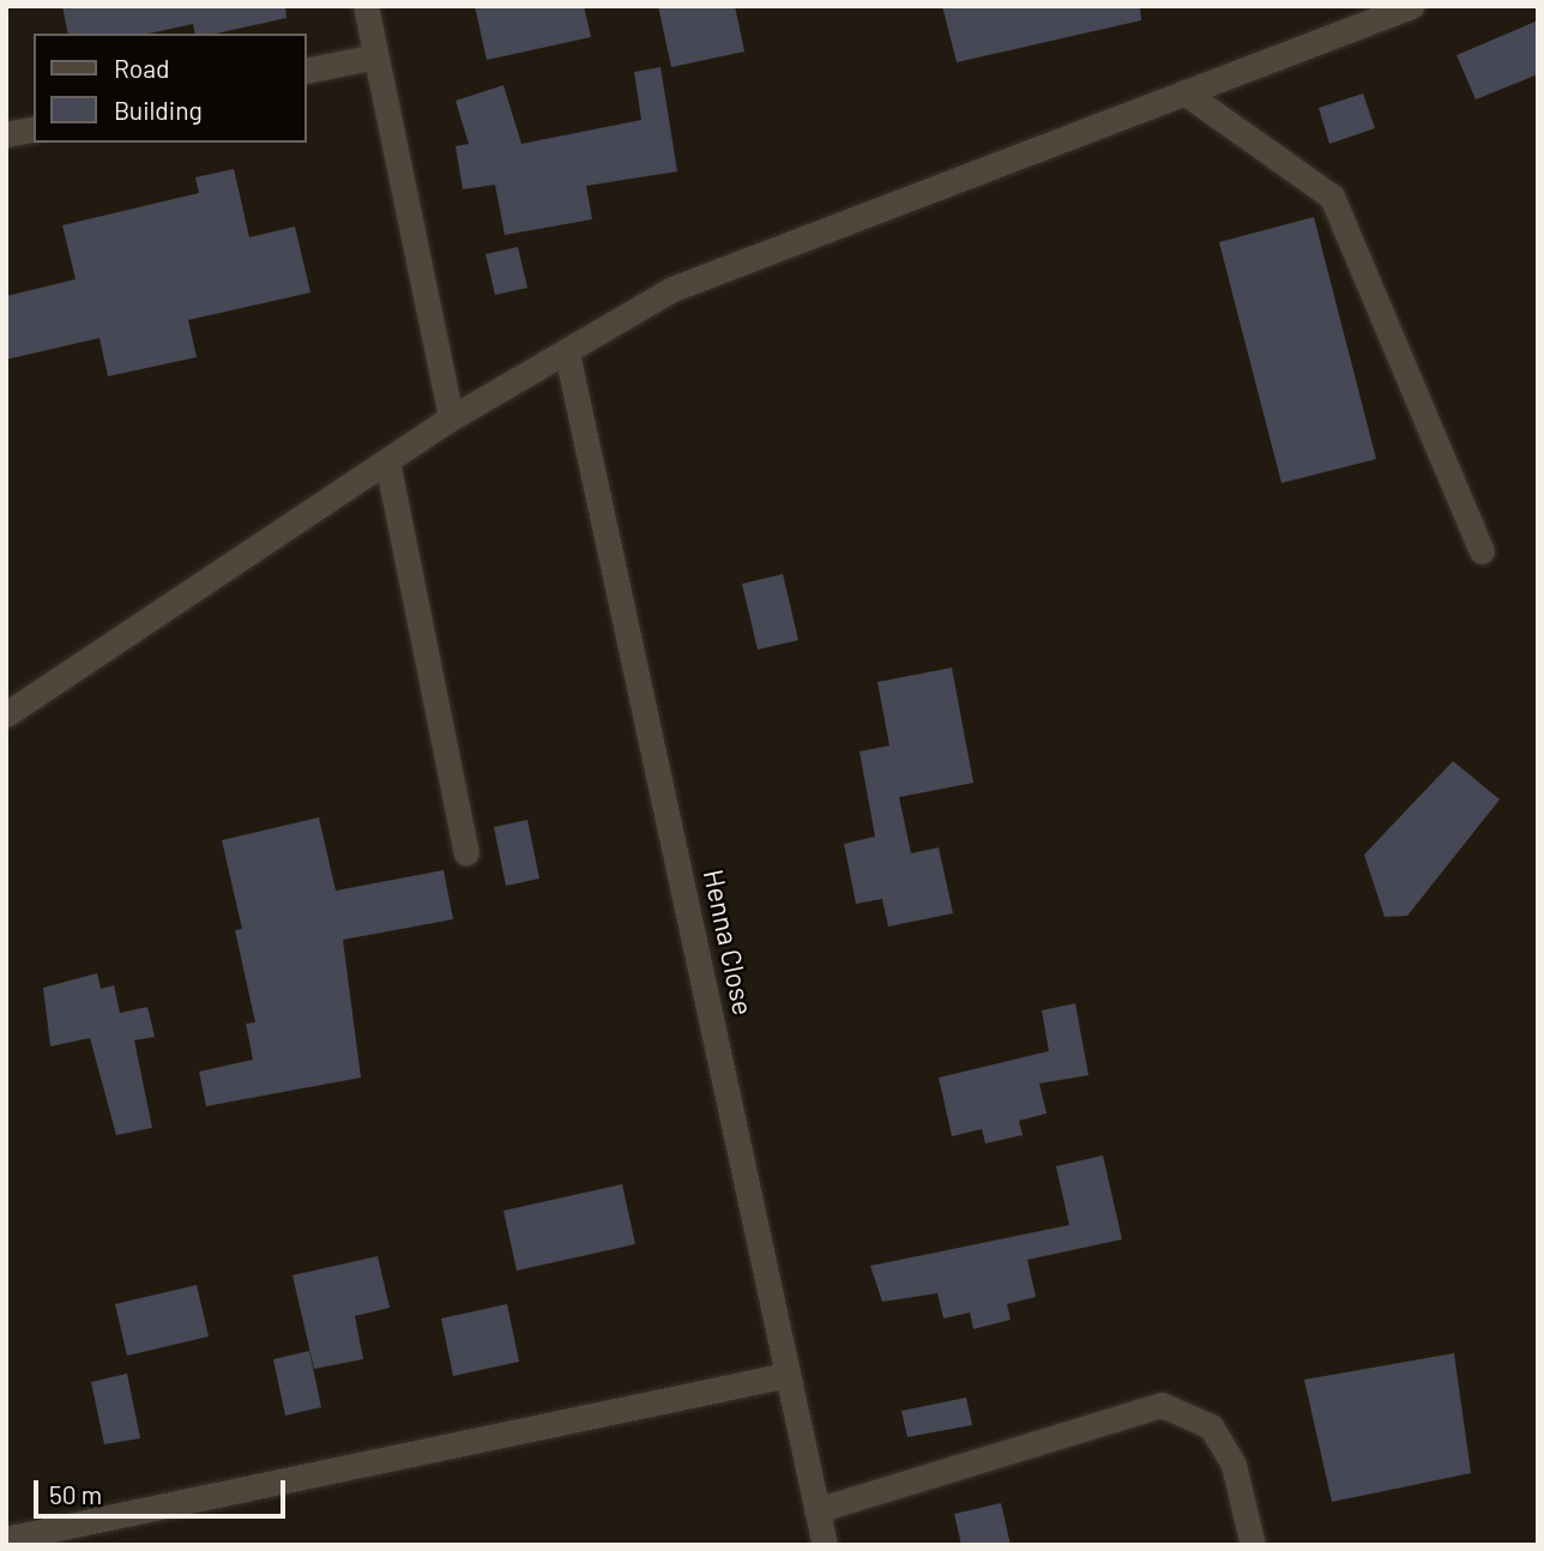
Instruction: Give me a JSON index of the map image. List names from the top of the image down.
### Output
{
  "streets": {
    "street": ["Henna Close"]
  },
  "legend": ["Road", "Building"],
  "scale_bar": "50 m"
}
